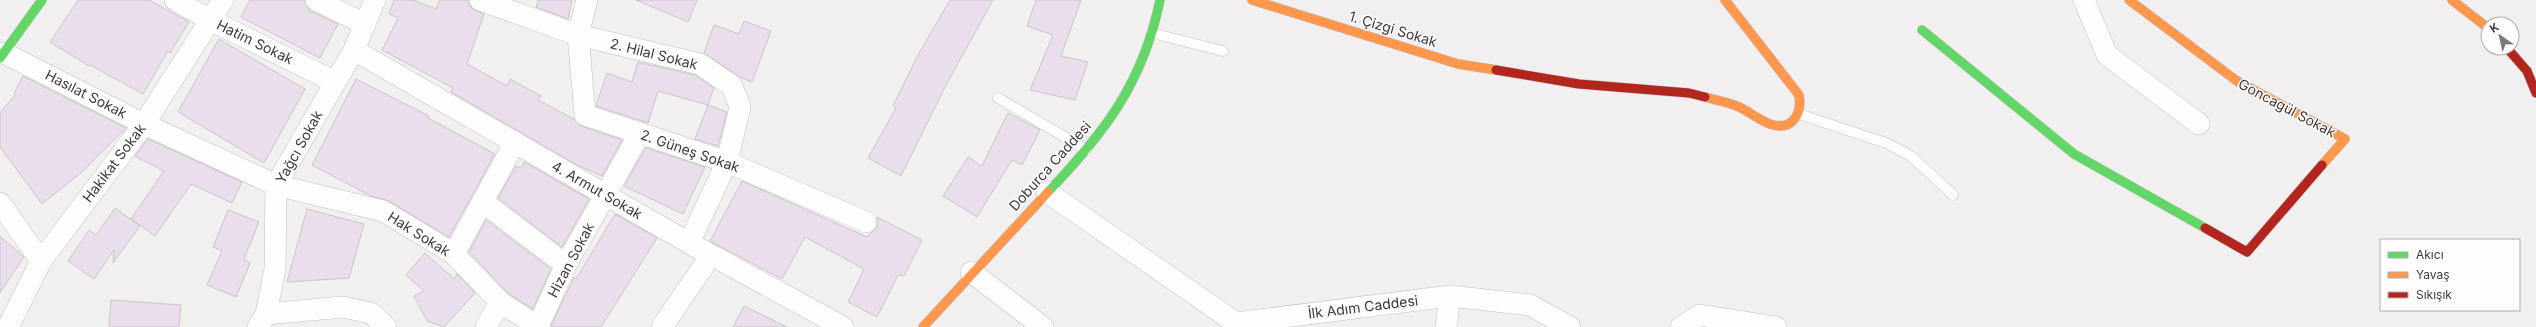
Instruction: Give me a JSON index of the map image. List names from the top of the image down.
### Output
{
  "streets": {
    "street": [
      "1. Çizgi Sokak",
      "Hatim Sokak",
      "2. Hilal Sokak",
      "Hasılat Sokak",
      "Goncagül Sokak",
      "Yağcı Sokak",
      "2. Güneş Sokak",
      "Hakikat Sokak",
      "Doburca Caddesi",
      "4. Armut Sokak",
      "Hak Sokak",
      "Hizan Sokak",
      "İlk Adım Caddesi"
    ]
  },
  "crossings": [
    ["Hatim Sokak", "Yağcı Sokak"],
    ["Hatim Sokak", "Hakikat Sokak"],
    ["2. Hilal Sokak", "2. Güneş Sokak"],
    ["2. Hilal Sokak", "4. Armut Sokak"],
    ["Hasılat Sokak", "Yağcı Sokak"],
    ["Hasılat Sokak", "Hakikat Sokak"],
    ["Hasılat Sokak", "Hak Sokak"],
    ["Yağcı Sokak", "4. Armut Sokak"],
    ["Yağcı Sokak", "Hak Sokak"],
    ["2. Güneş Sokak", "Hizan Sokak"],
    ["Doburca Caddesi", "İlk Adım Caddesi"],
    ["4. Armut Sokak", "Hizan Sokak"],
    ["Hak Sokak", "Hizan Sokak"]
  ],
  "legend": ["Akıcı", "Yavaş", "Sıkışık"],
  "north": "top left"
}
